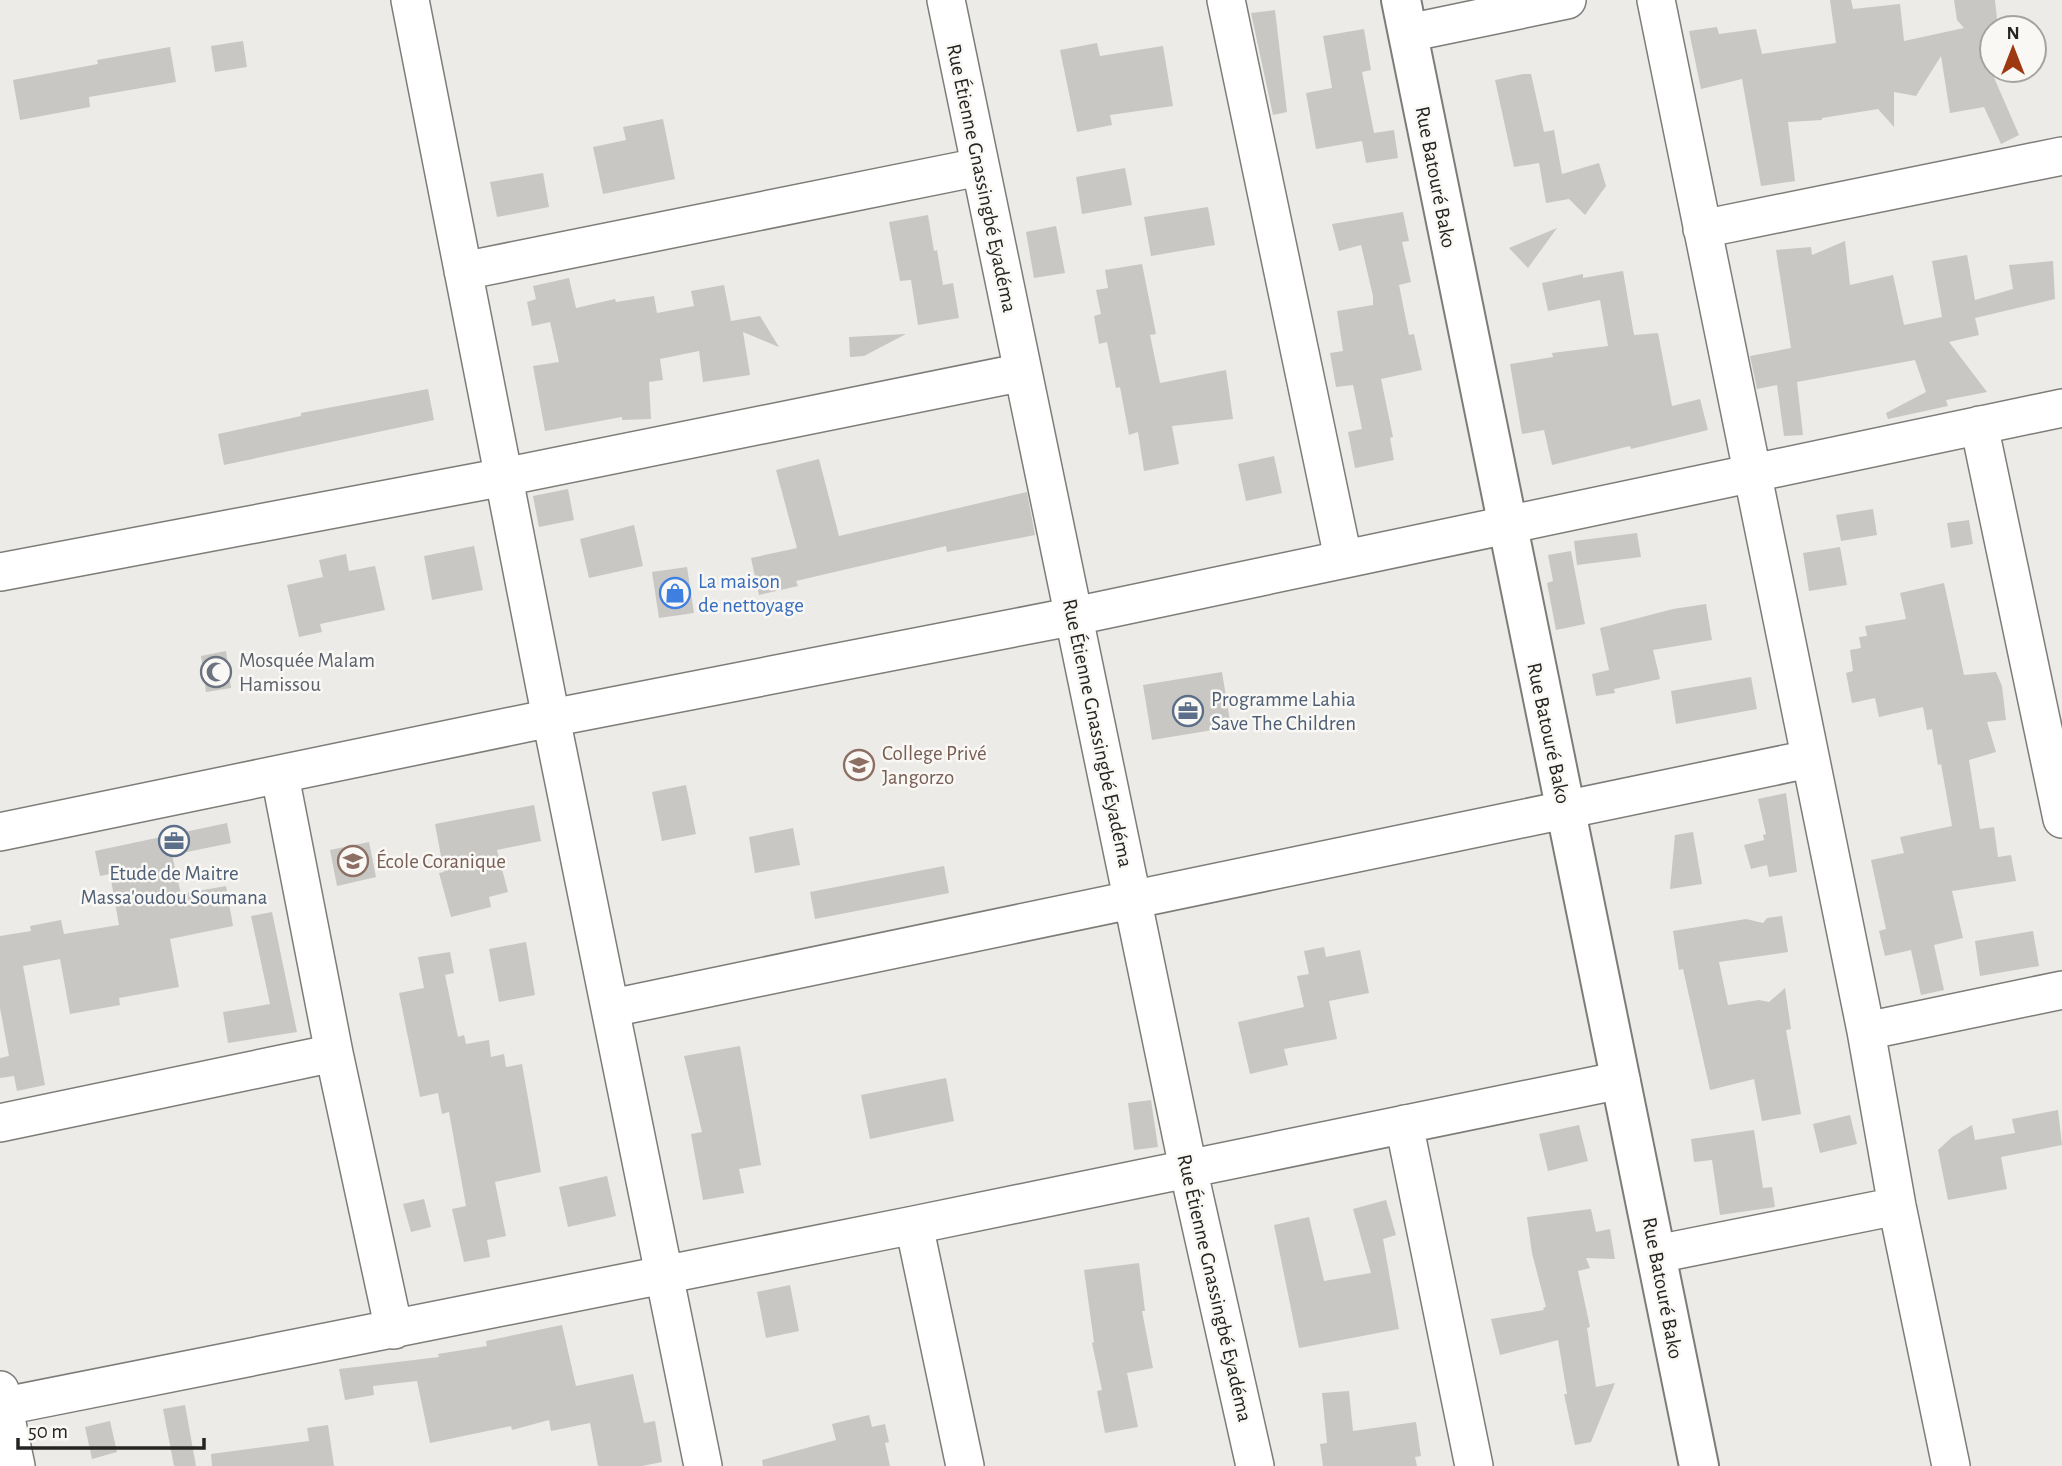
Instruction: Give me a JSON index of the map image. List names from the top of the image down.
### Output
{
  "streets": {
    "main road": ["Rue Batouré Bako"],
    "street": ["Rue Étienne Gnassingbé Eyadéma"]
  },
  "places": {
    "shop": ["La maison de nettoyage"],
    "mosque": ["Mosquée Malam Hamissou"],
    "office": ["Programme Lahia Save The Children", "Etude de Maitre Massa'oudou Soumana"],
    "school or university": ["College Privé Jangorzo", "École Coranique"]
  },
  "scale_bar": "50 m",
  "north": "top"
}
